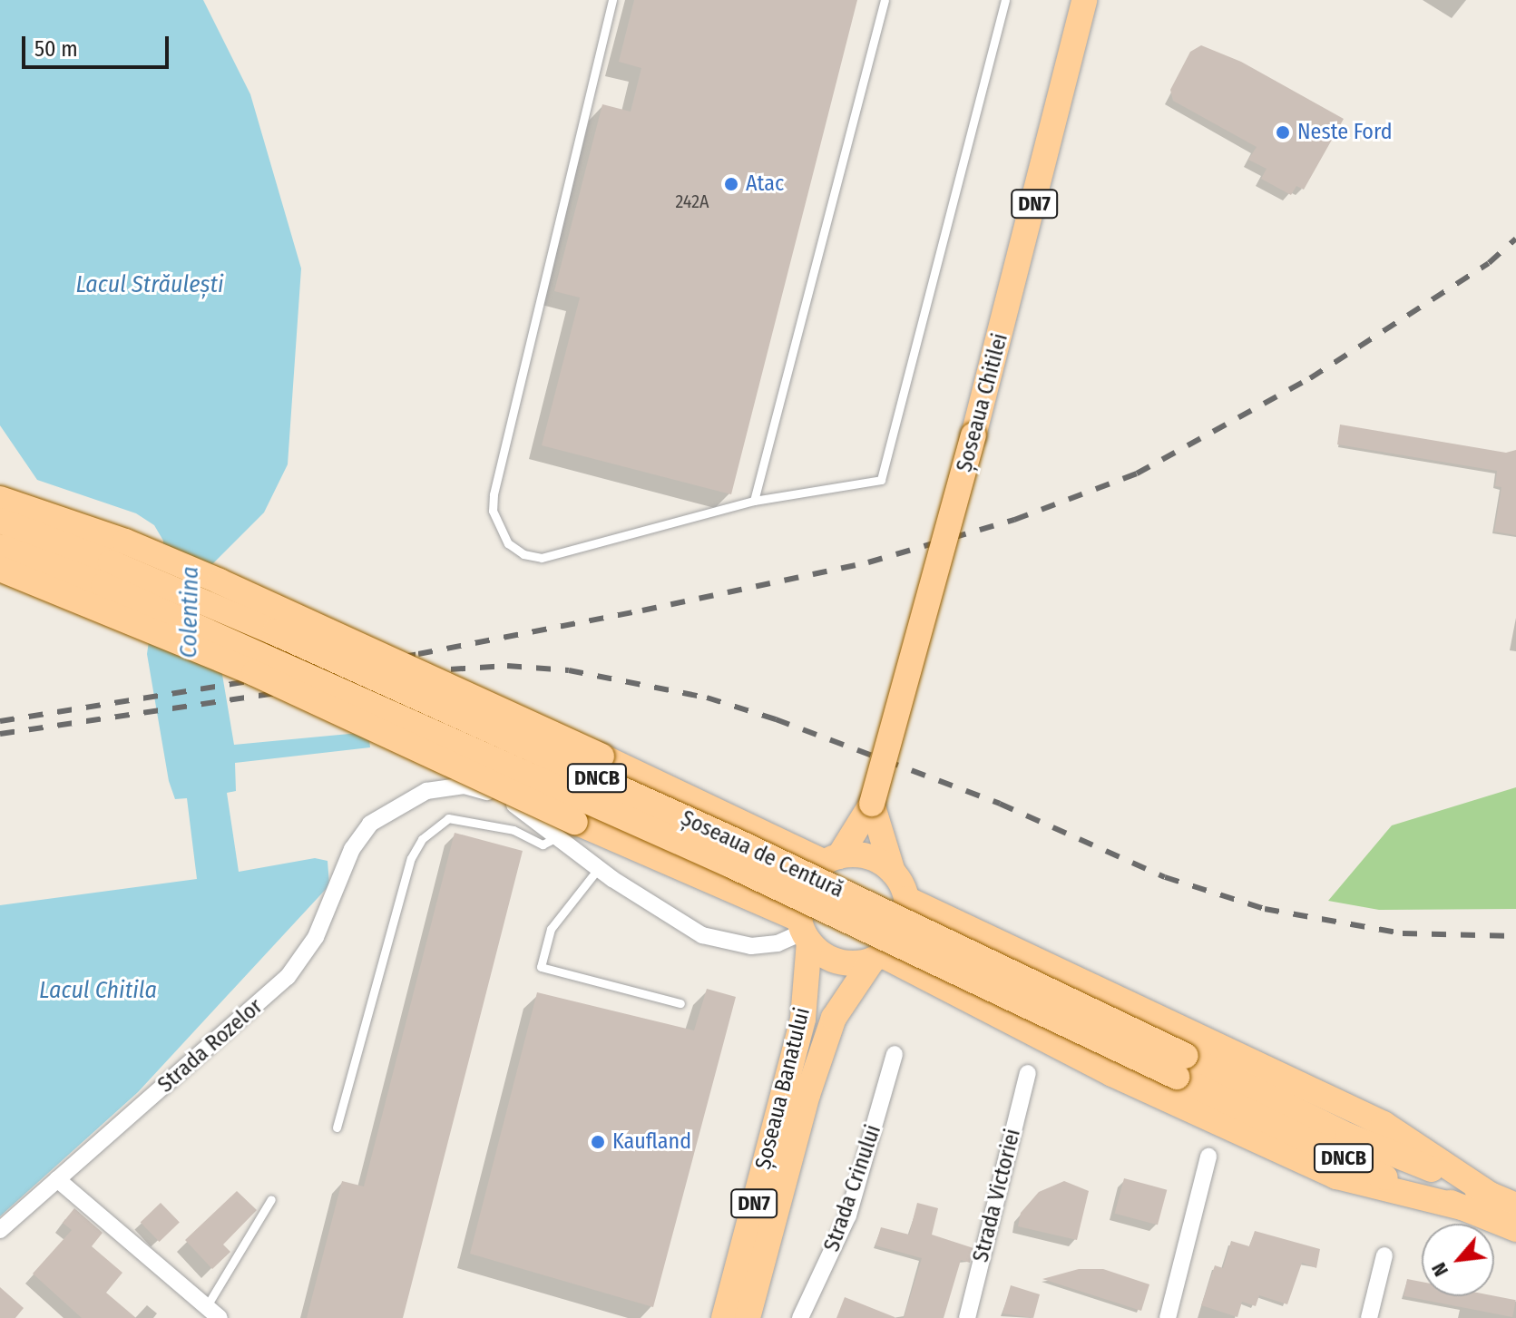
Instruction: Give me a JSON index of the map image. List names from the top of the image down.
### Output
{
  "streets": {
    "main road": [
      "DN7",
      "Șoseaua Chitilei",
      "DNCB",
      "Șoseaua de Centură",
      "Șoseaua Banatului"
    ],
    "street": ["Strada Rozelor", "Strada Crinului", "Strada Victoriei"]
  },
  "crossings": [
    ["DN7", "Șoseaua Chitilei"],
    ["DN7", "Șoseaua Banatului"],
    ["Șoseaua Chitilei", "Șoseaua Banatului"]
  ],
  "water": ["Lacul Străulești", "Colentina", "Lacul Chitila"],
  "places": ["Neste Ford", "Atac", "Kaufland"],
  "house_numbers": ["242A"],
  "scale_bar": "50 m",
  "north": "bottom left"
}
